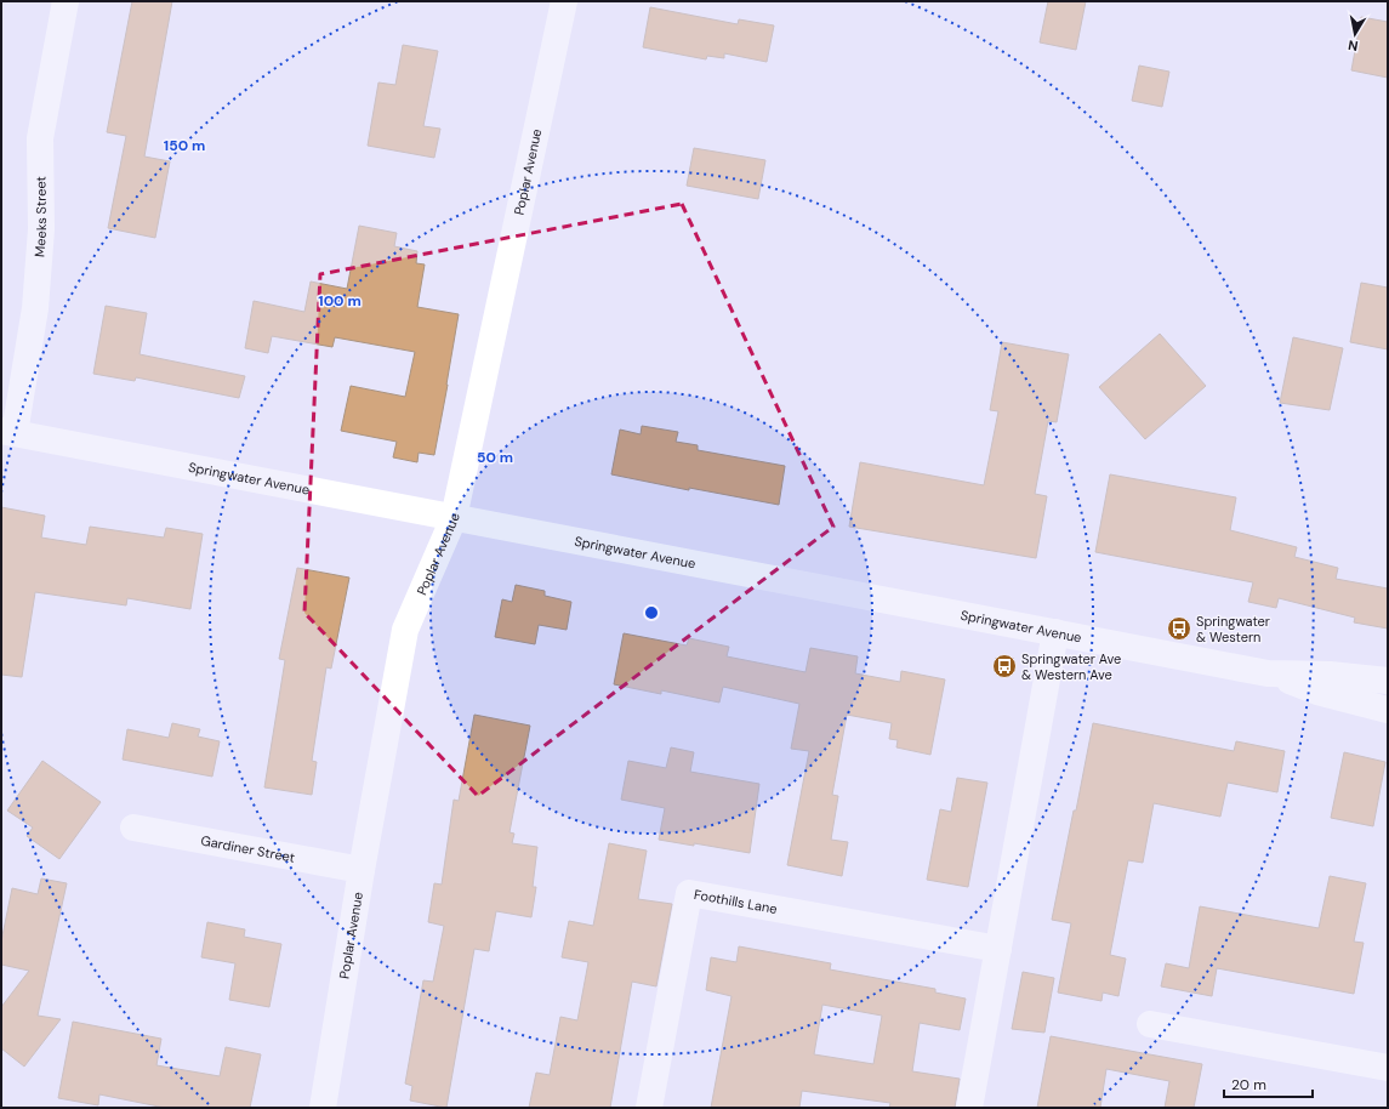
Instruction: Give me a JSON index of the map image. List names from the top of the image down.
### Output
{
  "streets": {
    "street": [
      "Poplar Avenue",
      "Meeks Street",
      "Springwater Avenue",
      "Gardiner Street",
      "Foothills Lane"
    ]
  },
  "crossings": [
    ["Poplar Avenue", "Springwater Avenue"],
    ["Poplar Avenue", "Gardiner Street"],
    ["Meeks Street", "Springwater Avenue"]
  ],
  "places": {
    "bus stop": ["Springwater & Western", "Springwater Ave & Western Ave"]
  },
  "scale_bar": "20 m",
  "north": "bottom",
  "rings": ["150 m", "100 m", "50 m"]
}
